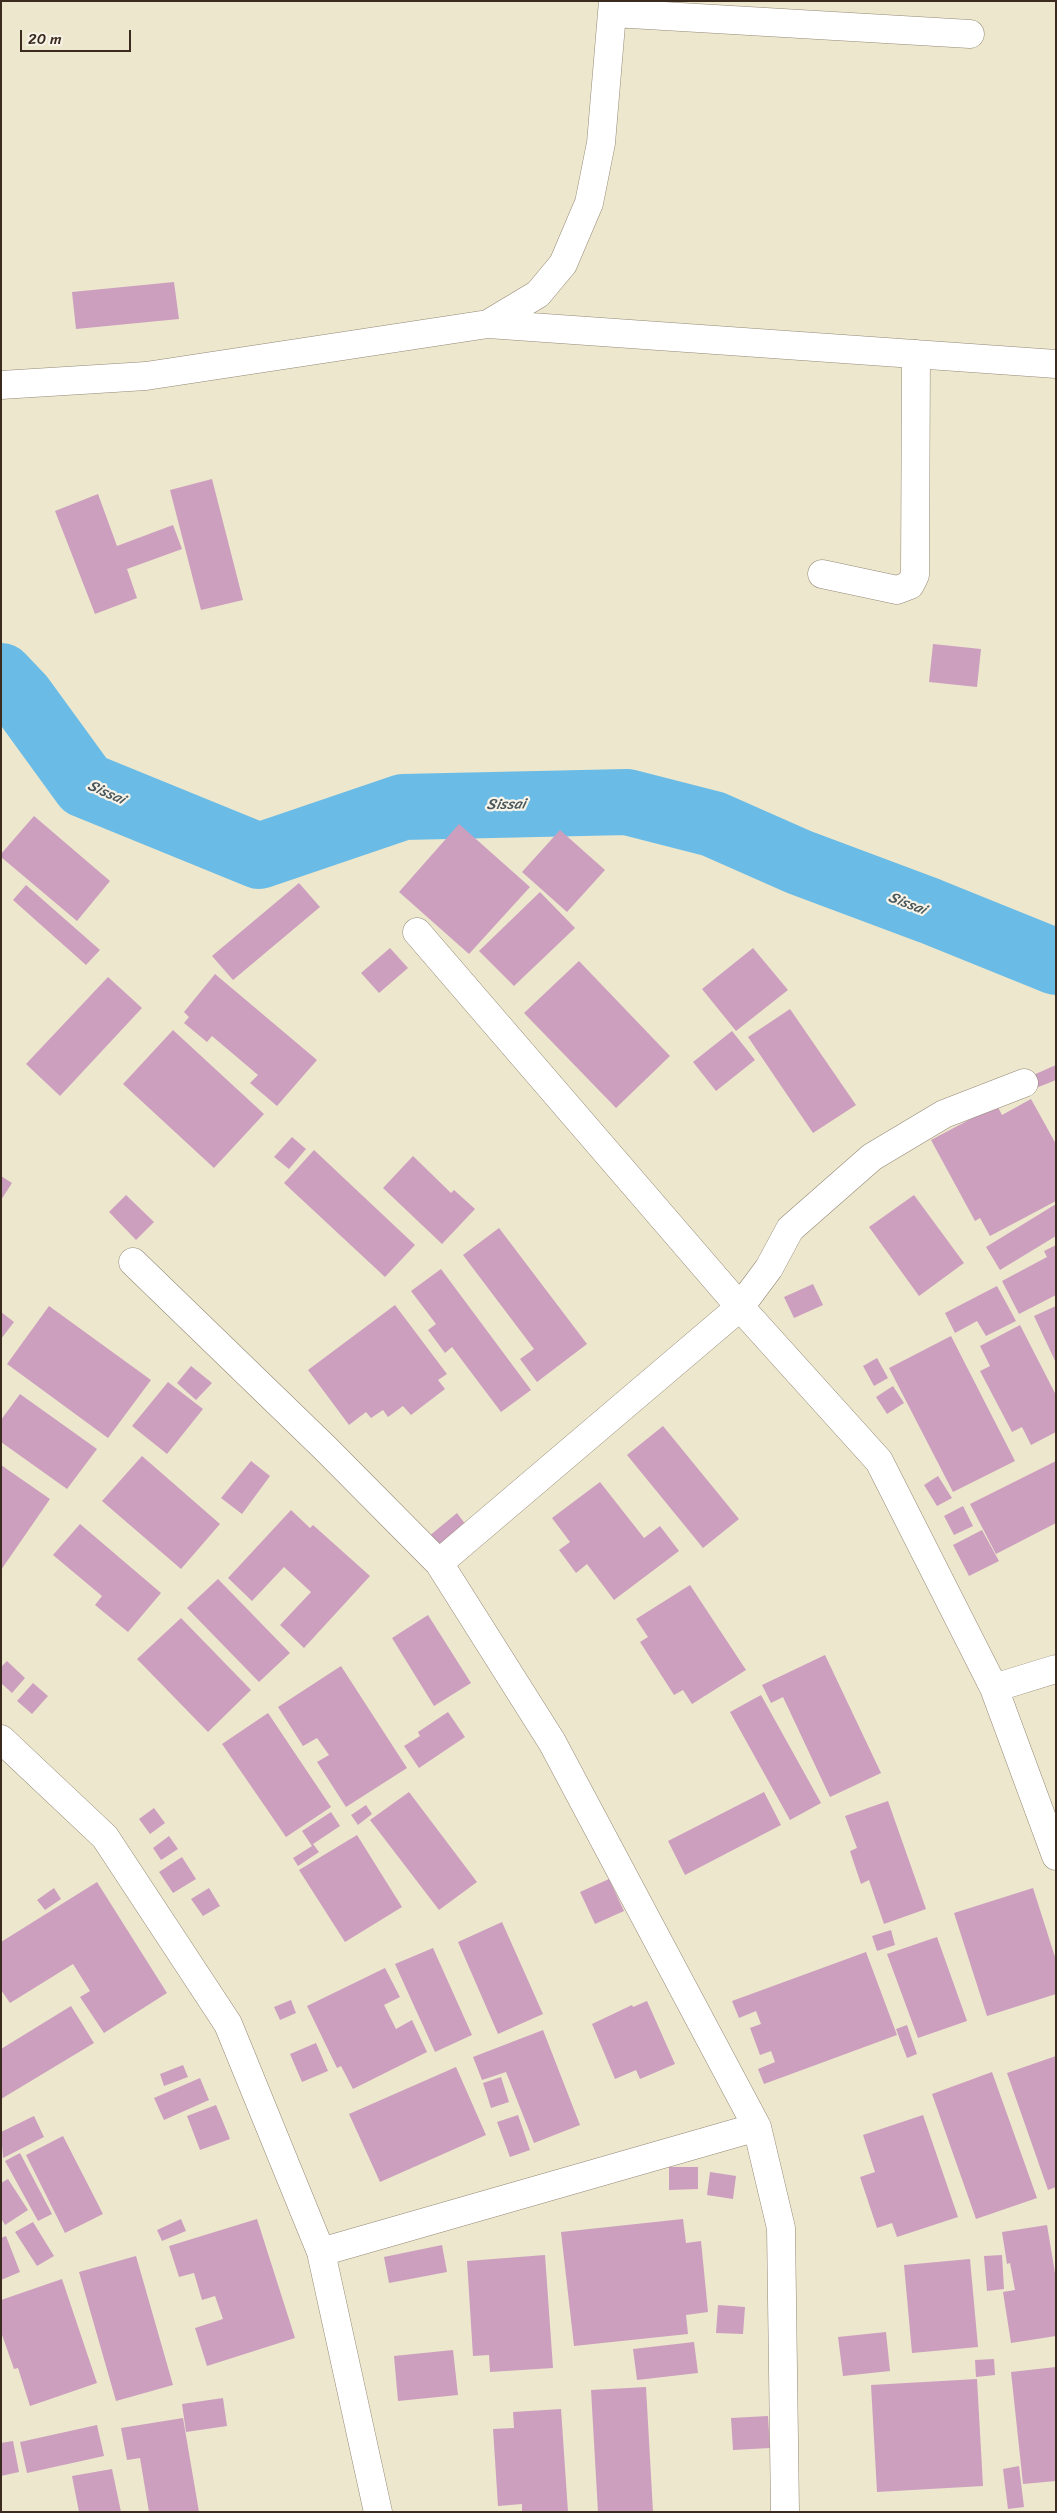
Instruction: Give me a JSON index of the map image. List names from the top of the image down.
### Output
{
  "water": ["Sissai"],
  "scale_bar": "20 m"
}
